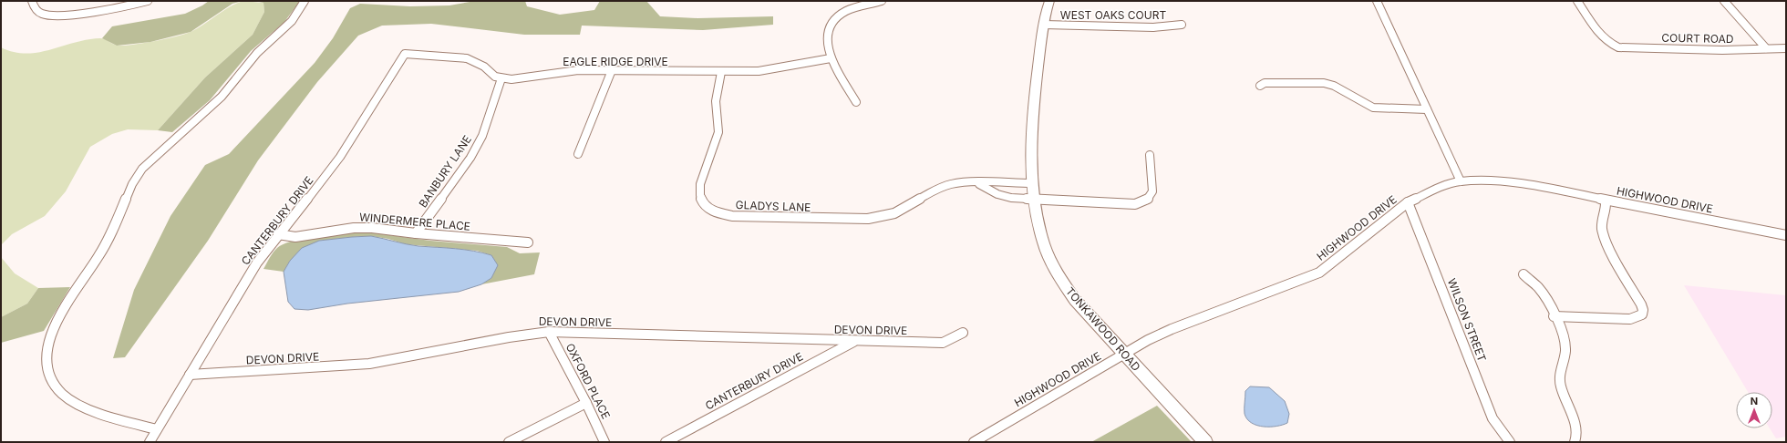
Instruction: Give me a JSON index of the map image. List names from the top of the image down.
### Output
{
  "streets": {
    "street": [
      "WEST OAKS COURT",
      "COURT ROAD",
      "EAGLE RIDGE DRIVE",
      "BANBURY LANE",
      "HIGHWOOD DRIVE",
      "GLADYS LANE",
      "CANTERBURY DRIVE",
      "WINDERMERE PLACE",
      "WILSON STREET",
      "DEVON DRIVE",
      "TONKAWOOD ROAD",
      "OXFORD PLACE"
    ]
  },
  "crossings": [
    ["WEST OAKS COURT", "TONKAWOOD ROAD"],
    ["EAGLE RIDGE DRIVE", "BANBURY LANE"],
    ["EAGLE RIDGE DRIVE", "GLADYS LANE"],
    ["EAGLE RIDGE DRIVE", "CANTERBURY DRIVE"],
    ["BANBURY LANE", "CANTERBURY DRIVE"],
    ["BANBURY LANE", "WINDERMERE PLACE"],
    ["HIGHWOOD DRIVE", "WILSON STREET"],
    ["HIGHWOOD DRIVE", "TONKAWOOD ROAD"],
    ["GLADYS LANE", "TONKAWOOD ROAD"],
    ["CANTERBURY DRIVE", "WINDERMERE PLACE"],
    ["CANTERBURY DRIVE", "DEVON DRIVE"],
    ["DEVON DRIVE", "OXFORD PLACE"]
  ],
  "north": "top"
}
